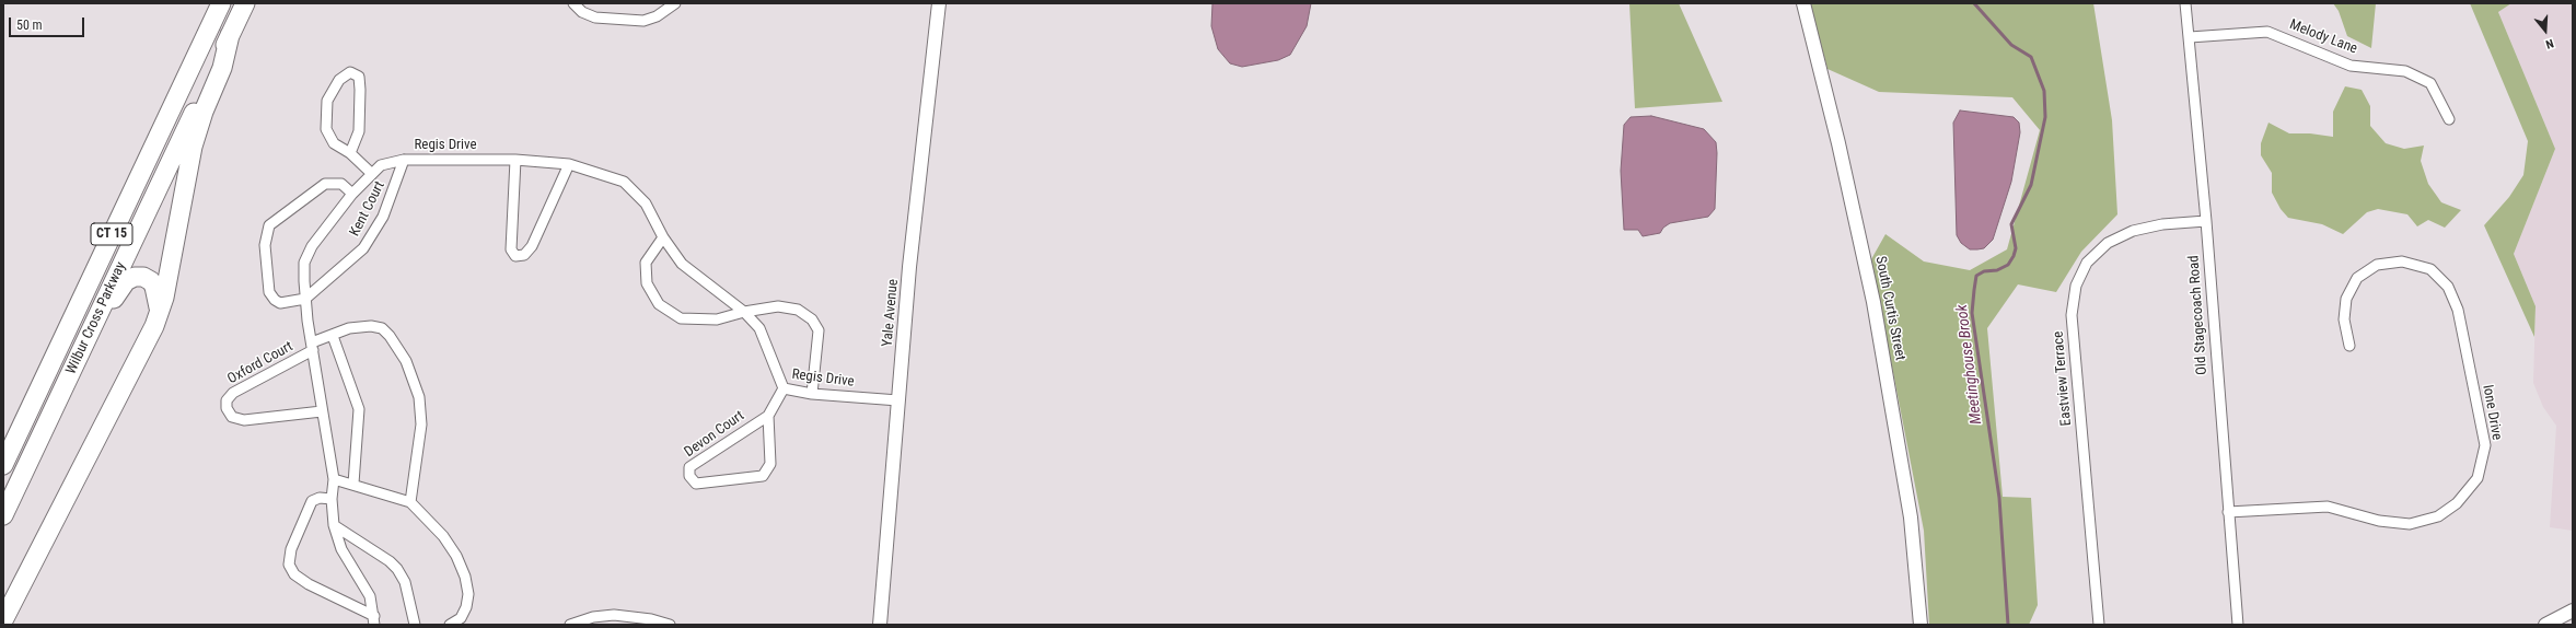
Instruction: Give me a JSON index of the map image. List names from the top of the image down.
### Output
{
  "streets": {
    "highway": ["CT 15", "Wilbur Cross Parkway"],
    "street": [
      "Melody Lane",
      "Regis Drive",
      "Kent Court",
      "South Curtis Street",
      "Yale Avenue",
      "Old Stagecoach Road",
      "Oxford Court",
      "Eastview Terrace",
      "Ione Drive",
      "Devon Court"
    ]
  },
  "crossings": [
    ["Melody Lane", "Old Stagecoach Road"],
    ["Regis Drive", "Kent Court"],
    ["Regis Drive", "Yale Avenue"],
    ["Regis Drive", "Oxford Court"],
    ["Regis Drive", "Devon Court"],
    ["Old Stagecoach Road", "Eastview Terrace"],
    ["Old Stagecoach Road", "Ione Drive"]
  ],
  "water": ["Meetinghouse Brook"],
  "scale_bar": "50 m",
  "north": "bottom"
}
